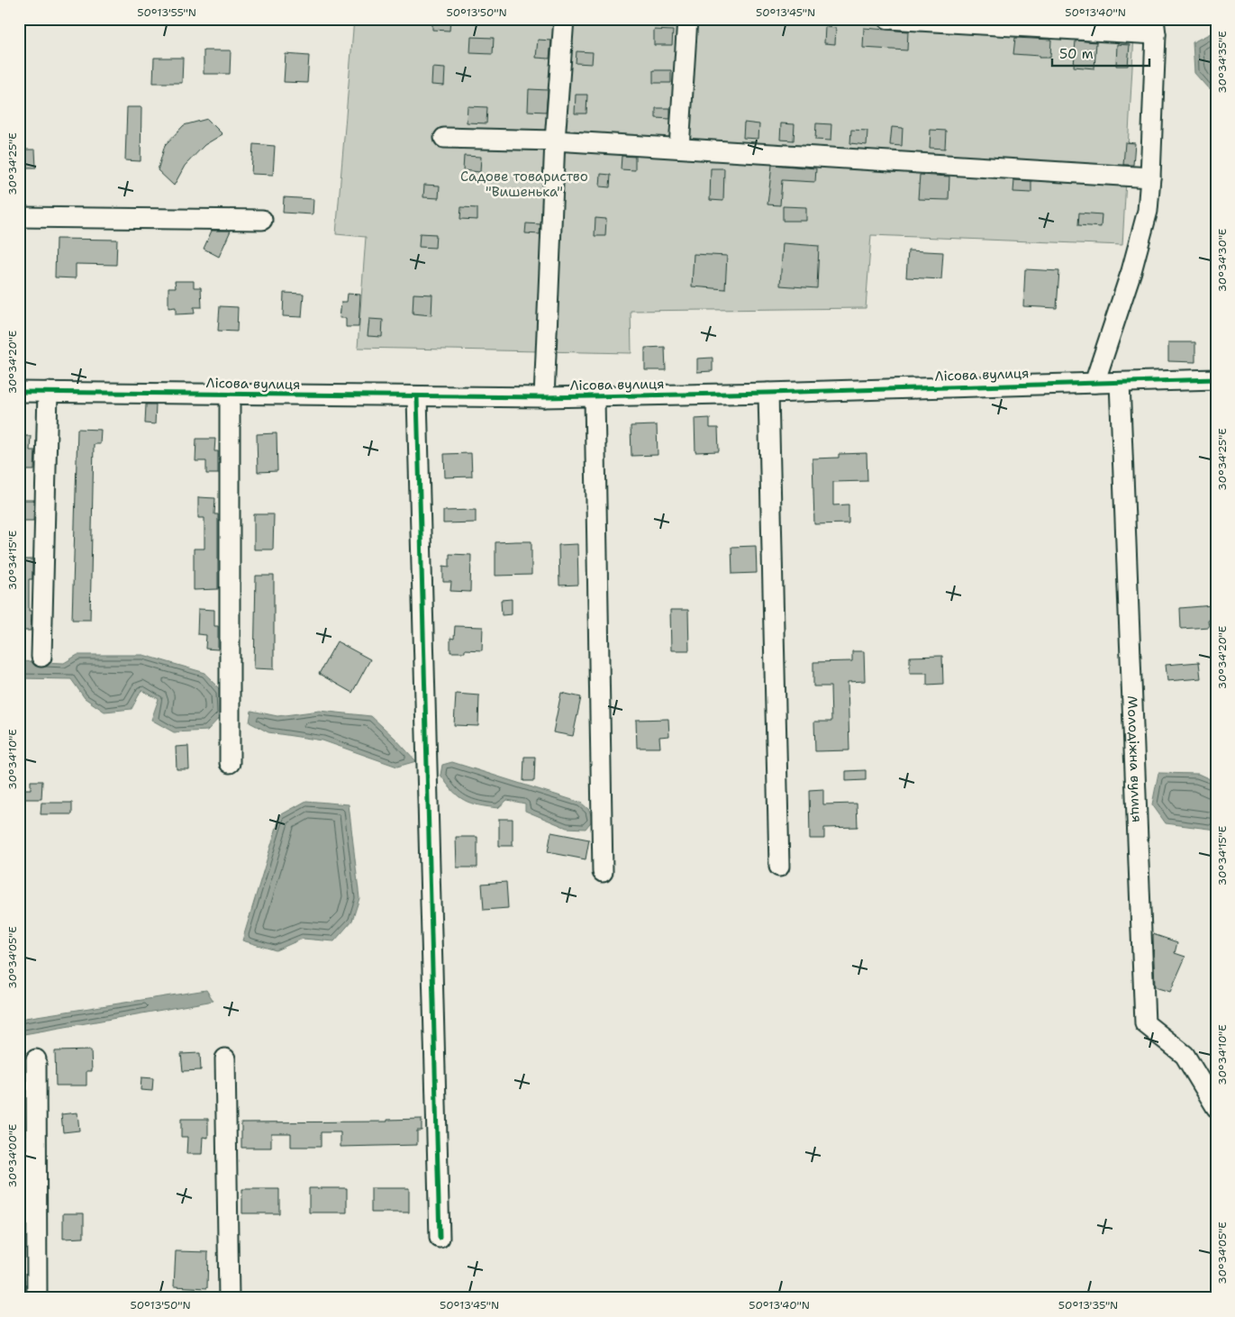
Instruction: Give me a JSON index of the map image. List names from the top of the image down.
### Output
{
  "streets": {
    "street": ["Лісова вулиця", "Молодіжна вулиця"]
  },
  "crossings": [
    ["Лісова вулиця", "Молодіжна вулиця"]
  ],
  "parks": ["Садове товариство \"Вишенька\""],
  "scale_bar": "50 m",
  "coordinates": [
    "50°13'55\"N",
    "50°13'50\"N",
    "50°13'45\"N",
    "50°13'40\"N",
    "30°34'35\"E",
    "30°34'25\"E",
    "30°34'30\"E",
    "30°34'20\"E",
    "30°34'15\"E",
    "30°34'10\"E",
    "30°34'05\"E",
    "30°34'00\"E",
    "50°13'35\"N"
  ]
}
